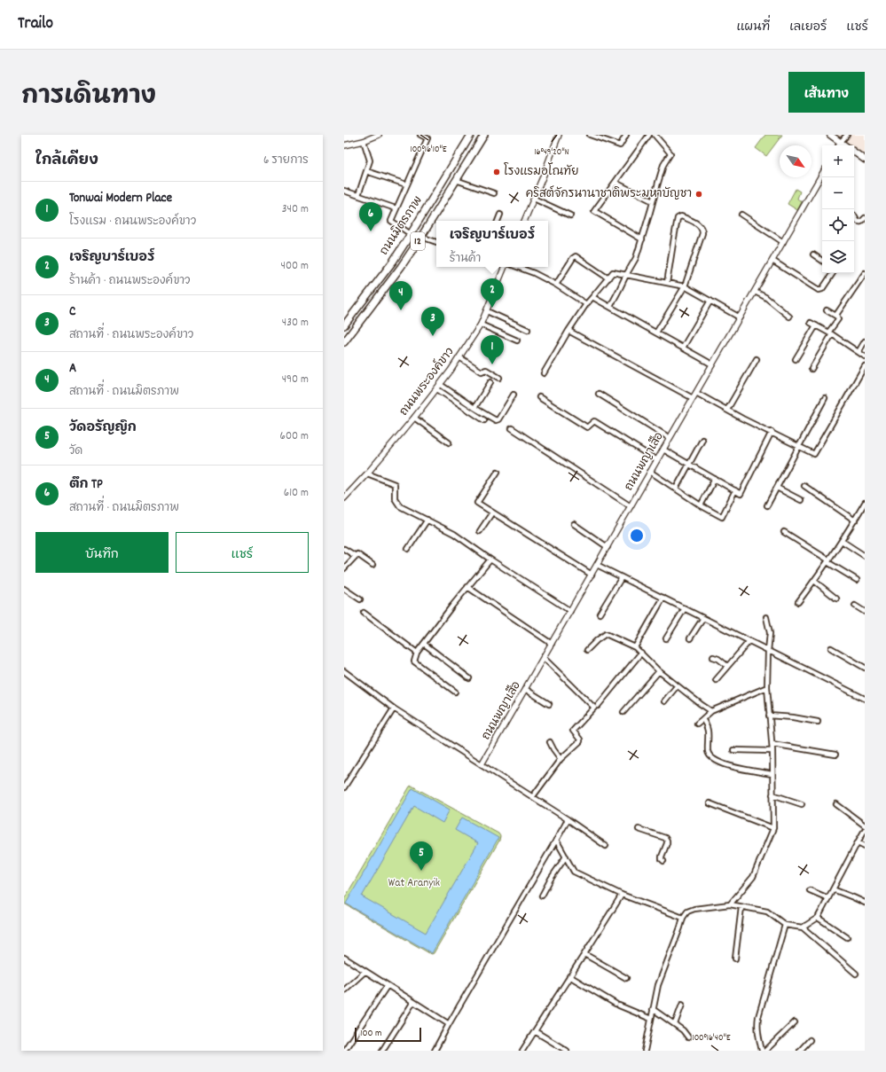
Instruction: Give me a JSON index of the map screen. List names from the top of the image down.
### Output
{
  "streets": {
    "main road": ["ถนนมิตรภาพ", "12"],
    "street": ["ถนนพระองค์ขาว", "ถนนพญาเสือ"]
  },
  "parks": ["Wat Aranyik"],
  "places": ["โรงแรมอโณทัย", "คริสต์จักรนานาชาติพระมหาบัญชา"],
  "scale_bar": "100 m",
  "north": "bottom right",
  "page": {
    "header": "Trailo",
    "nav": ["แผนที่", "เลเยอร์", "แชร์"],
    "title": "การเดินทาง",
    "buttons": [
      "เส้นทาง",
      ["บันทึก", "แชร์"]
    ],
    "heading": ["ใกล้เคียง", "6 รายการ"],
    "map_buttons": ["+", "−"],
    "list": [
      {
        "mark": "1",
        "name": "Tonwai Modern Place",
        "note": "โรงแรม · ถนนพระองค์ขาว",
        "value": "340 m"
      },
      {
        "mark": "2",
        "name": "เจริญบาร์เบอร์",
        "note": "ร้านค้า · ถนนพระองค์ขาว",
        "value": "400 m"
      },
      {
        "mark": "3",
        "name": "C",
        "note": "สถานที่ · ถนนพระองค์ขาว",
        "value": "430 m"
      },
      {
        "mark": "4",
        "name": "A",
        "note": "สถานที่ · ถนนมิตรภาพ",
        "value": "490 m"
      },
      {
        "mark": "5",
        "name": "วัดอรัญญิก",
        "note": "วัด",
        "value": "600 m"
      },
      {
        "mark": "6",
        "name": "ตึก TP",
        "note": "สถานที่ · ถนนมิตรภาพ",
        "value": "610 m"
      }
    ],
    "pins": [
      "6",
      "2",
      "4",
      "3",
      "1",
      "5"
    ],
    "popup": ["เจริญบาร์เบอร์", "ร้านค้า"],
    "scale": "100 m"
  },
  "coordinates": ["100°16'10\"E", "16°49'20\"N", "100°16'40\"E"]
}
